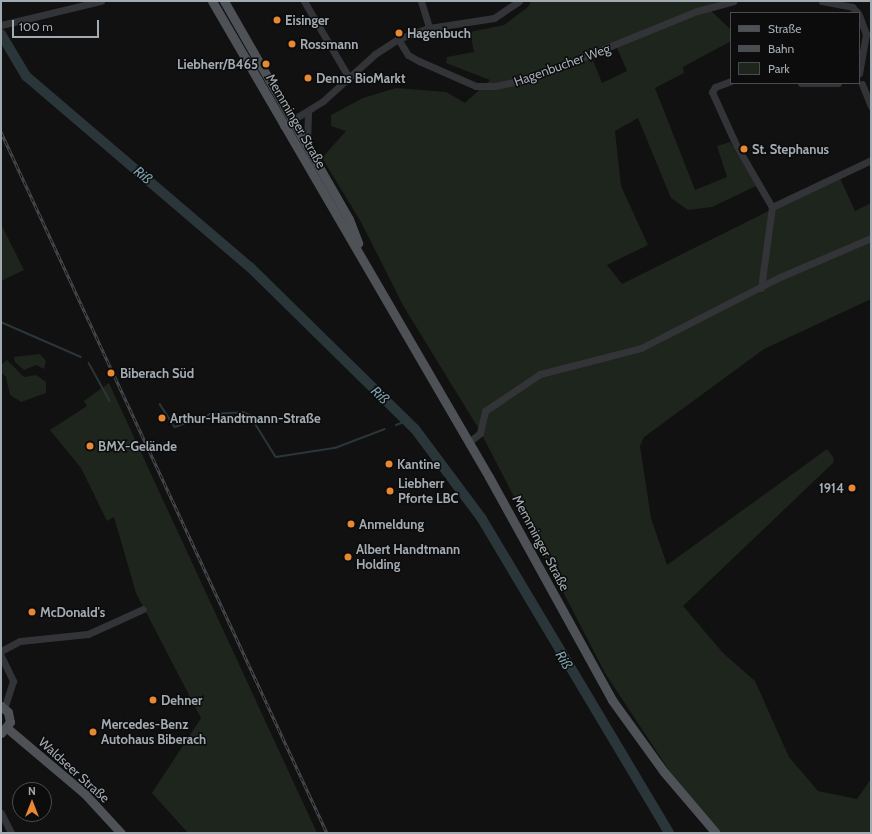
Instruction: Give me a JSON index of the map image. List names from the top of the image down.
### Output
{
  "streets": {
    "main road": ["Memminger Straße", "Waldseer Straße"],
    "street": ["Hagenbucher Weg"]
  },
  "water": ["Riß"],
  "places": [
    "Eisinger",
    "Hagenbuch",
    "Rossmann",
    "Liebherr/B465",
    "Denns BioMarkt",
    "St. Stephanus",
    "Biberach Süd",
    "Arthur-Handtmann-Straße",
    "BMX-Gelände",
    "Kantine",
    "1914",
    "Liebherr Pforte LBC",
    "Anmeldung",
    "Albert Handtmann Holding",
    "McDonald's",
    "Dehner",
    "Mercedes-Benz Autohaus Biberach"
  ],
  "legend": ["Straße", "Bahn", "Park"],
  "scale_bar": "100 m",
  "north": "top"
}
